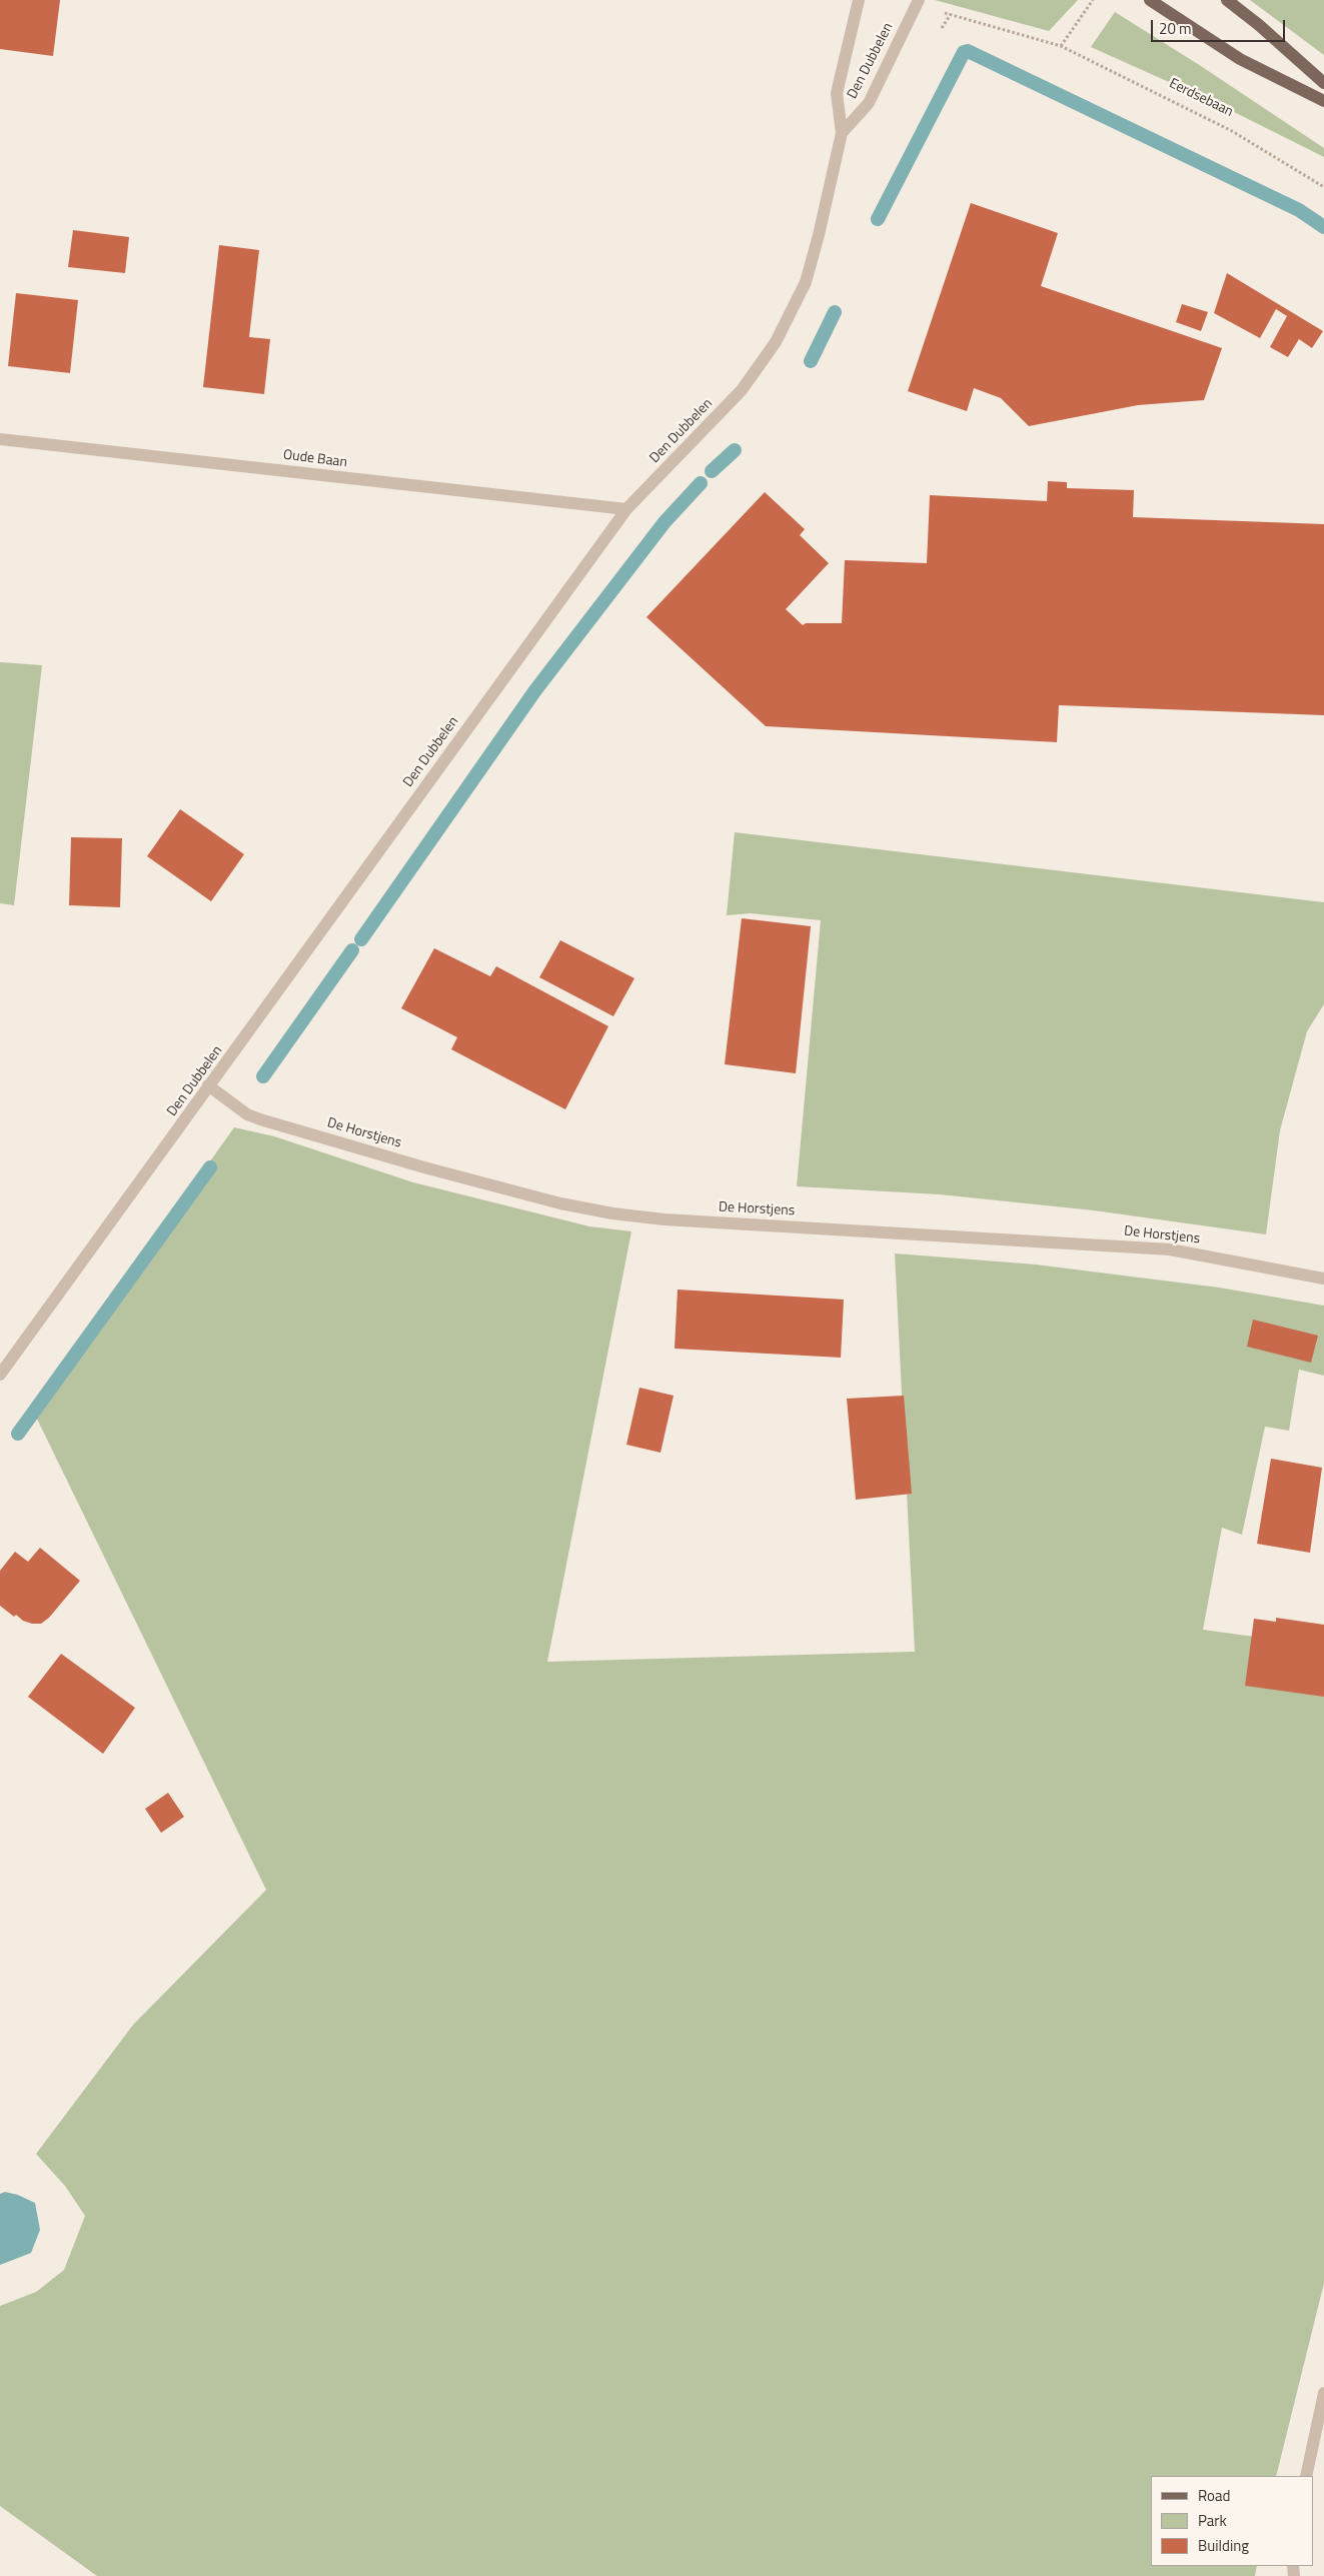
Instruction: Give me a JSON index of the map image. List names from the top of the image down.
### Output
{
  "streets": {
    "street": ["Den Dubbelen", "Oude Baan", "De Horstjens"],
    "path": ["Eerdsebaan"]
  },
  "crossings": [
    ["Den Dubbelen", "Oude Baan"],
    ["Den Dubbelen", "De Horstjens"]
  ],
  "legend": ["Road", "Park", "Building"],
  "scale_bar": "20 m"
}
